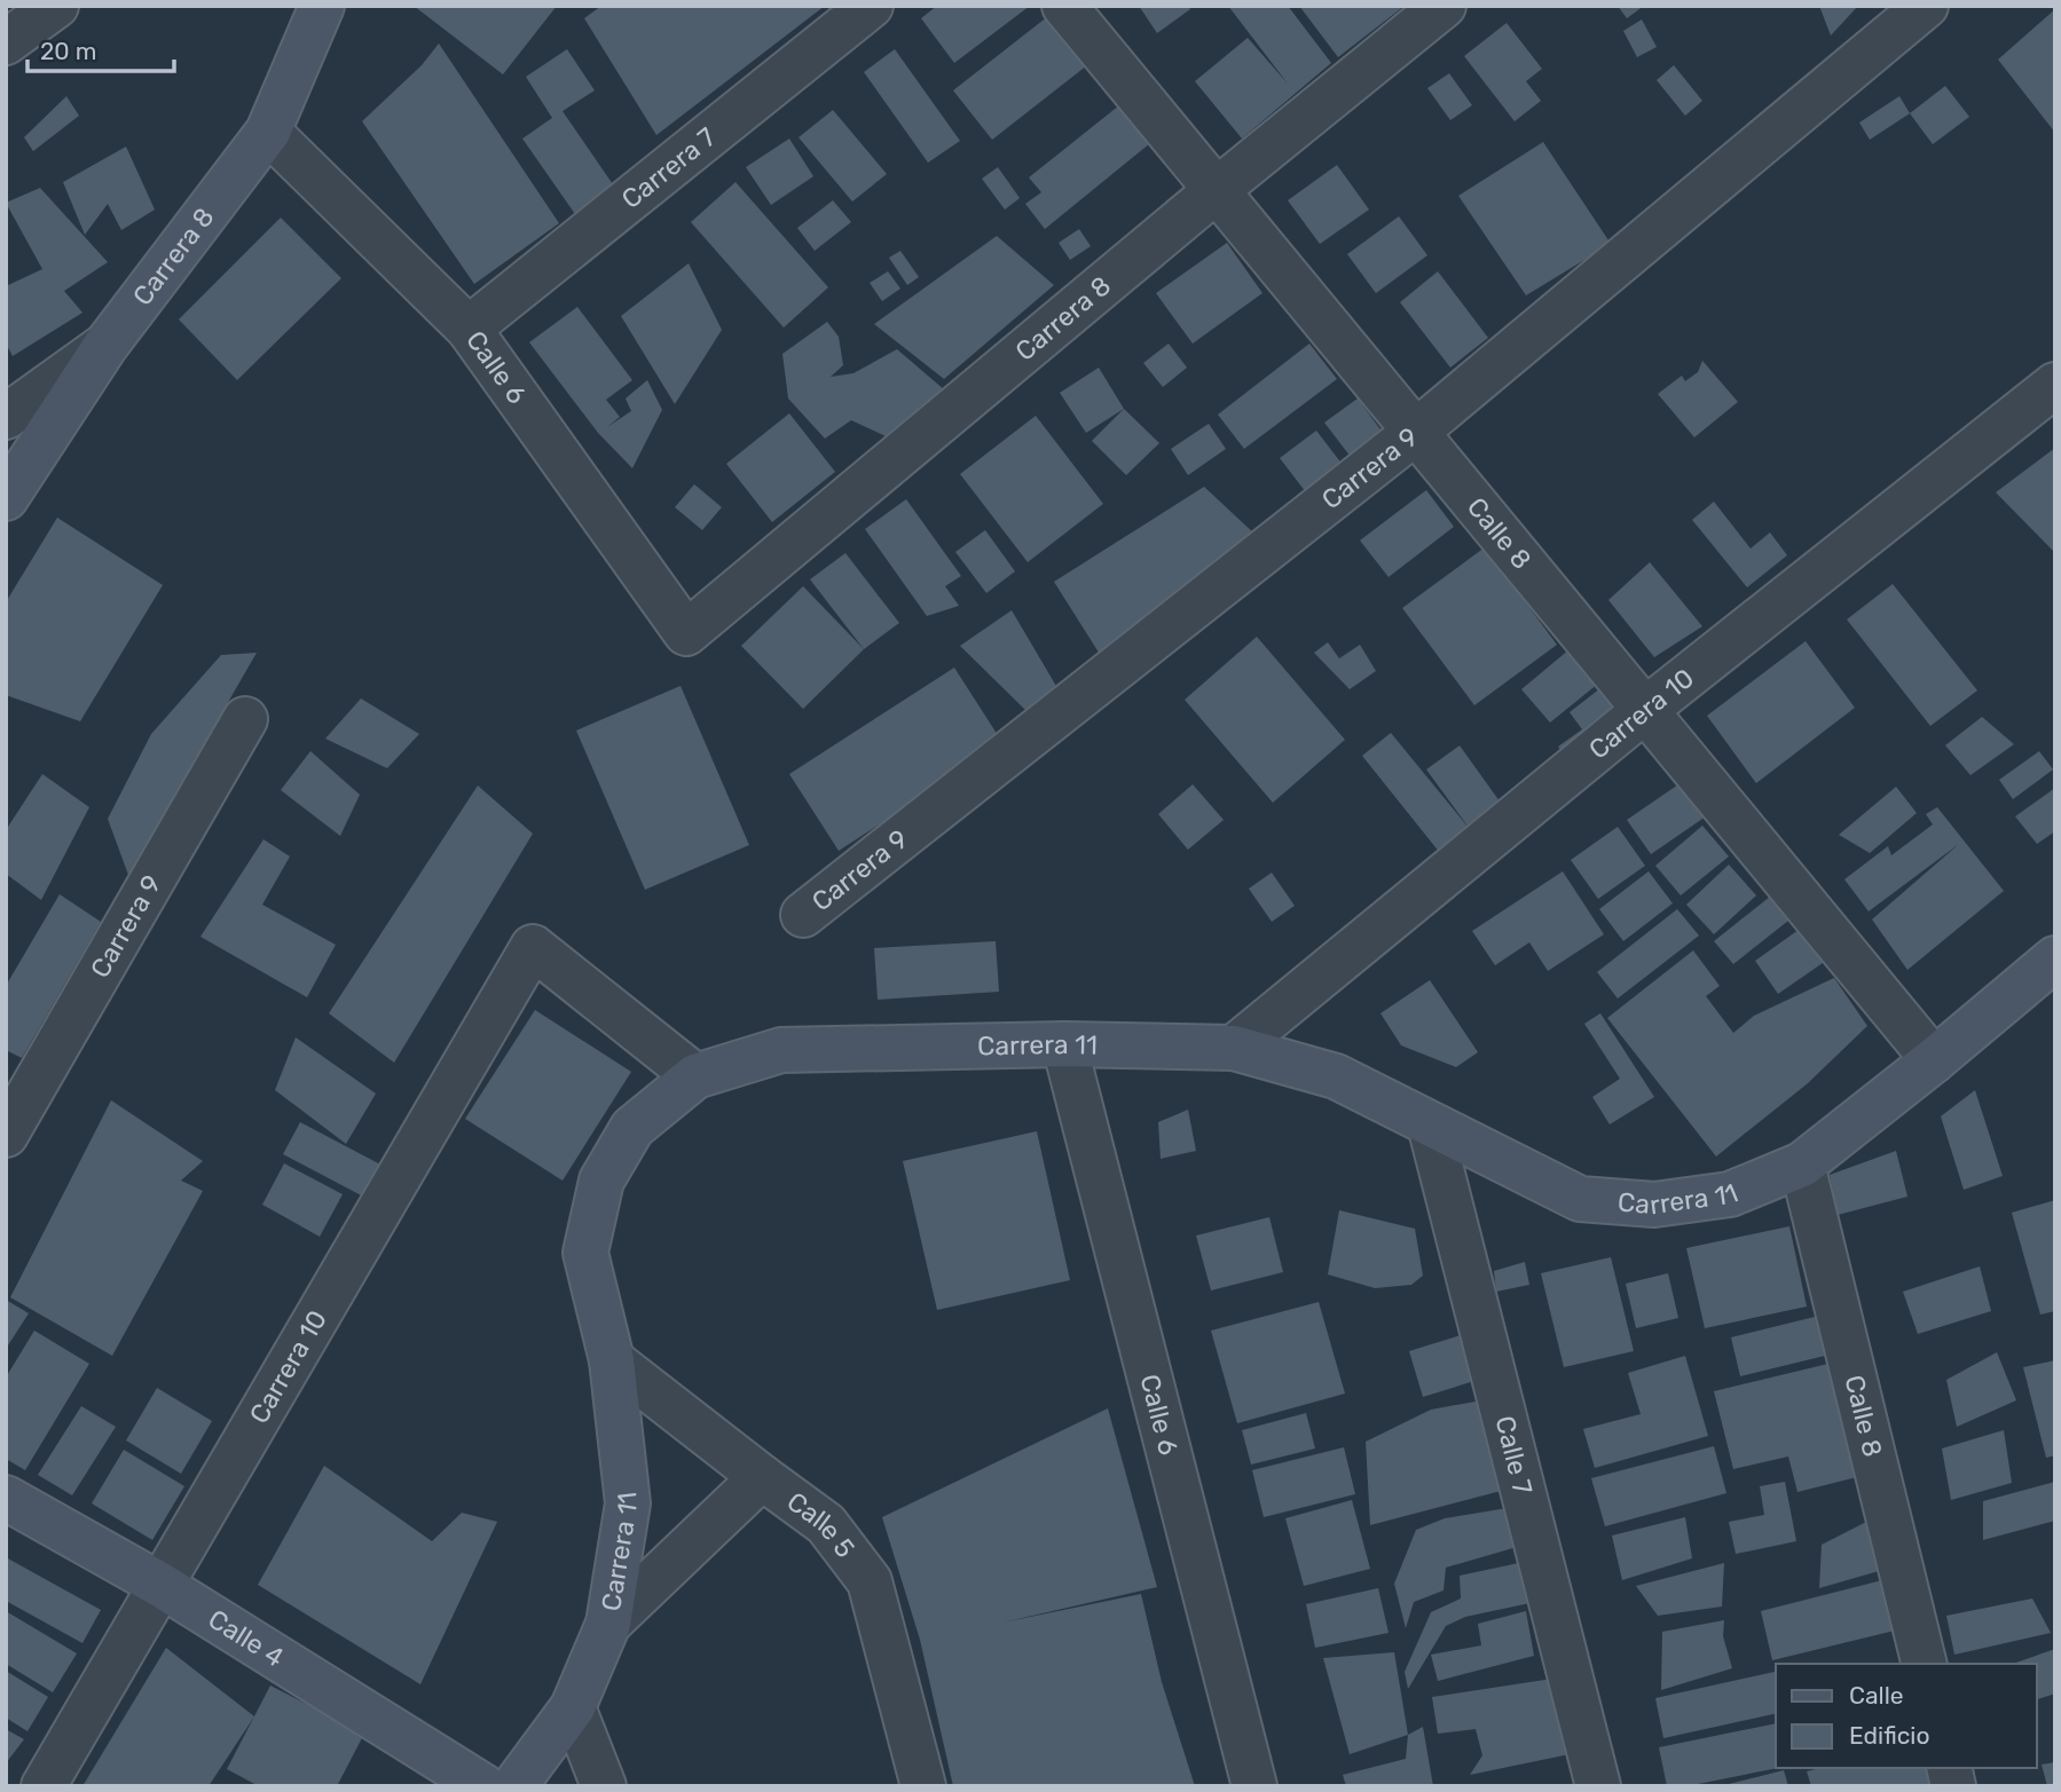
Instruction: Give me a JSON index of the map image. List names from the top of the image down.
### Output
{
  "streets": {
    "street": [
      "Carrera 7",
      "Carrera 8",
      "Calle 6",
      "Carrera 9",
      "Calle 8",
      "Carrera 10",
      "Carrera 11",
      "Calle 7",
      "Calle 5",
      "Calle 4"
    ]
  },
  "crossings": [
    ["Carrera 7", "Calle 6"],
    ["Carrera 8", "Calle 6"],
    ["Carrera 8", "Calle 8"],
    ["Calle 6", "Carrera 11"],
    ["Carrera 9", "Calle 8"],
    ["Calle 8", "Carrera 10"],
    ["Calle 8", "Carrera 11"],
    ["Carrera 10", "Carrera 11"],
    ["Carrera 10", "Calle 4"],
    ["Carrera 11", "Calle 7"],
    ["Carrera 11", "Calle 5"]
  ],
  "legend": ["Calle", "Edificio"],
  "scale_bar": "20 m"
}
